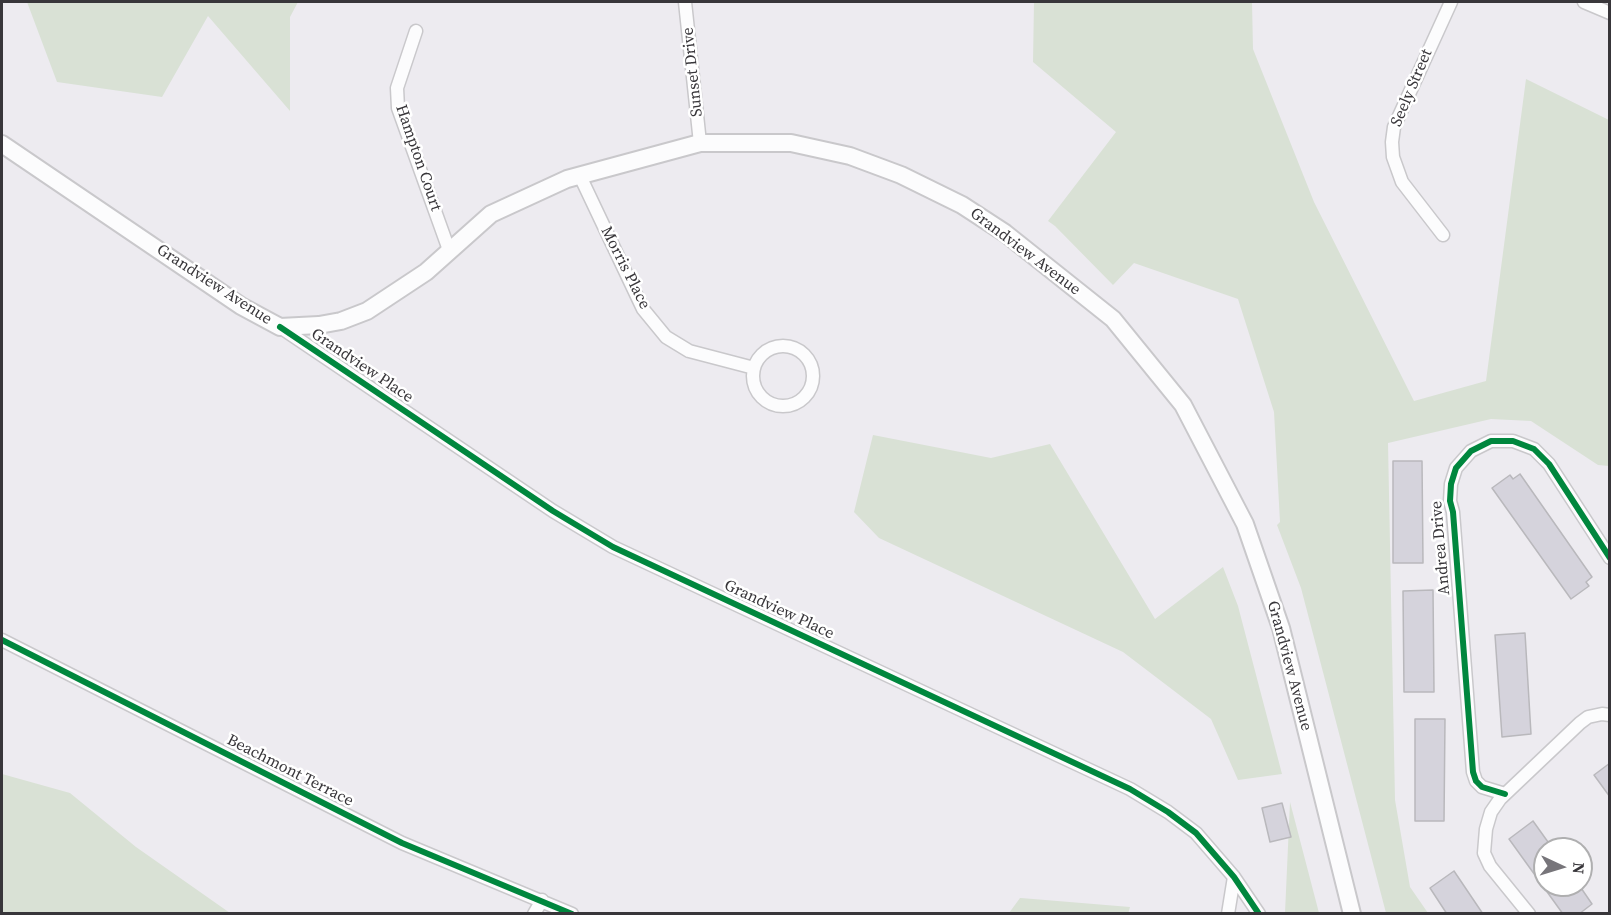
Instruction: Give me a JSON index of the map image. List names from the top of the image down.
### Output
{
  "streets": {
    "main road": ["Grandview Avenue"],
    "street": [
      "Sunset Drive",
      "Seely Street",
      "Hampton Court",
      "Morris Place",
      "Grandview Place",
      "Andrea Drive",
      "Beachmont Terrace"
    ]
  },
  "crossings": [
    ["Sunset Drive", "Grandview Avenue"],
    ["Hampton Court", "Grandview Avenue"],
    ["Grandview Avenue", "Morris Place"],
    ["Grandview Avenue", "Grandview Place"]
  ],
  "north": "right"
}
